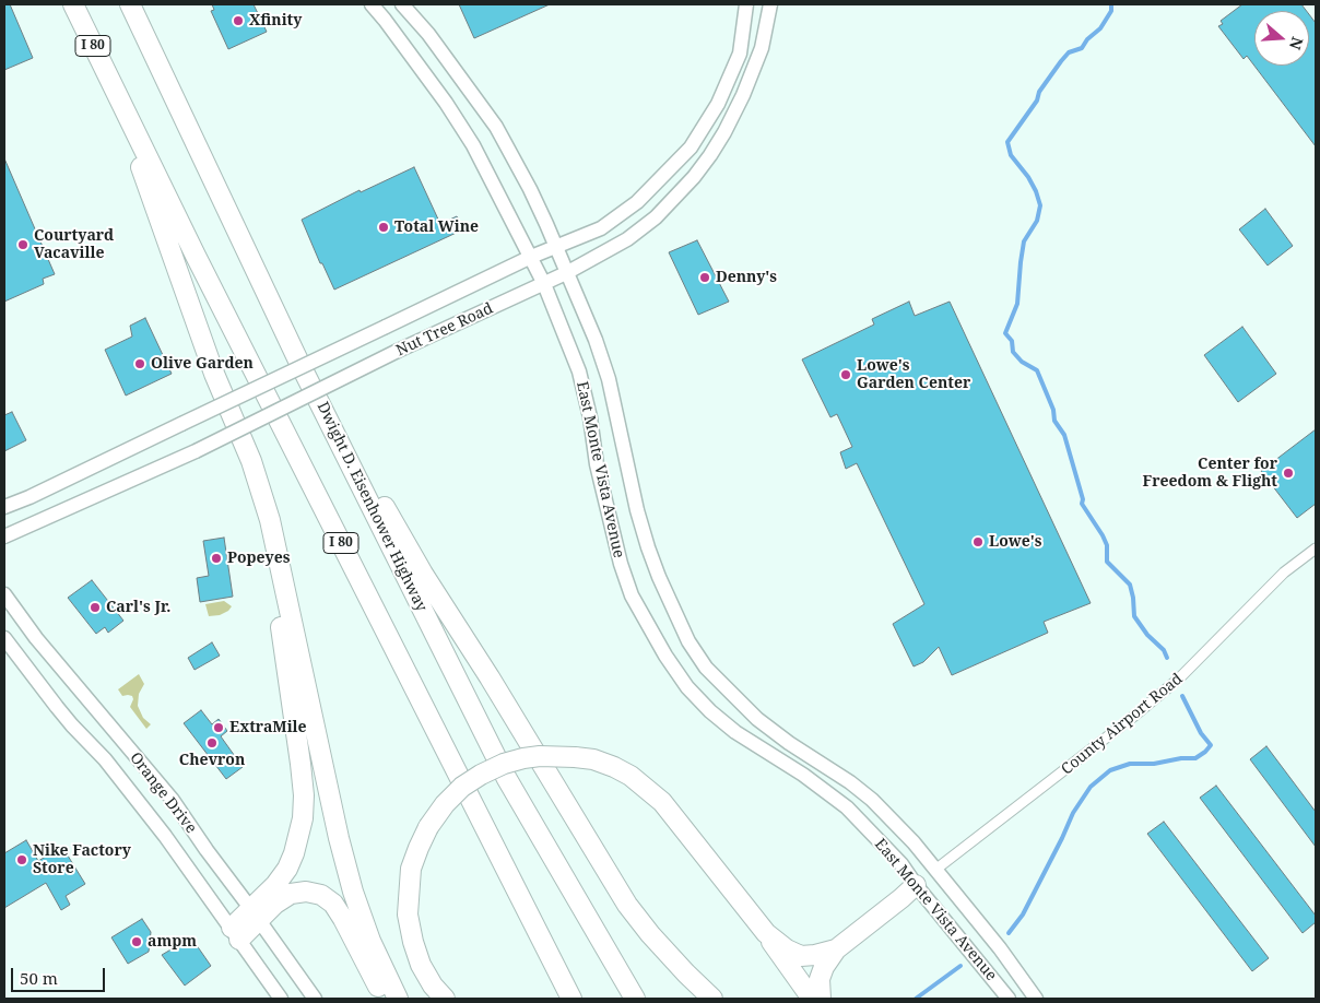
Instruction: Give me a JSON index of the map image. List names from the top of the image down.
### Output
{
  "streets": {
    "highway": ["I 80", "Dwight D. Eisenhower Highway"],
    "main road": [
      "Nut Tree Road",
      "East Monte Vista Avenue",
      "County Airport Road",
      "Orange Drive"
    ]
  },
  "crossings": [
    ["Nut Tree Road", "East Monte Vista Avenue"],
    ["East Monte Vista Avenue", "County Airport Road"]
  ],
  "places": [
    "Xfinity",
    "Total Wine",
    "Courtyard Vacaville",
    "Denny's",
    "Olive Garden",
    "Lowe's Garden Center",
    "Center for Freedom & Flight",
    "Lowe's",
    "Popeyes",
    "Carl's Jr.",
    "ExtraMile",
    "Chevron",
    "Nike Factory Store",
    "ampm"
  ],
  "scale_bar": "50 m",
  "north": "right"
}
